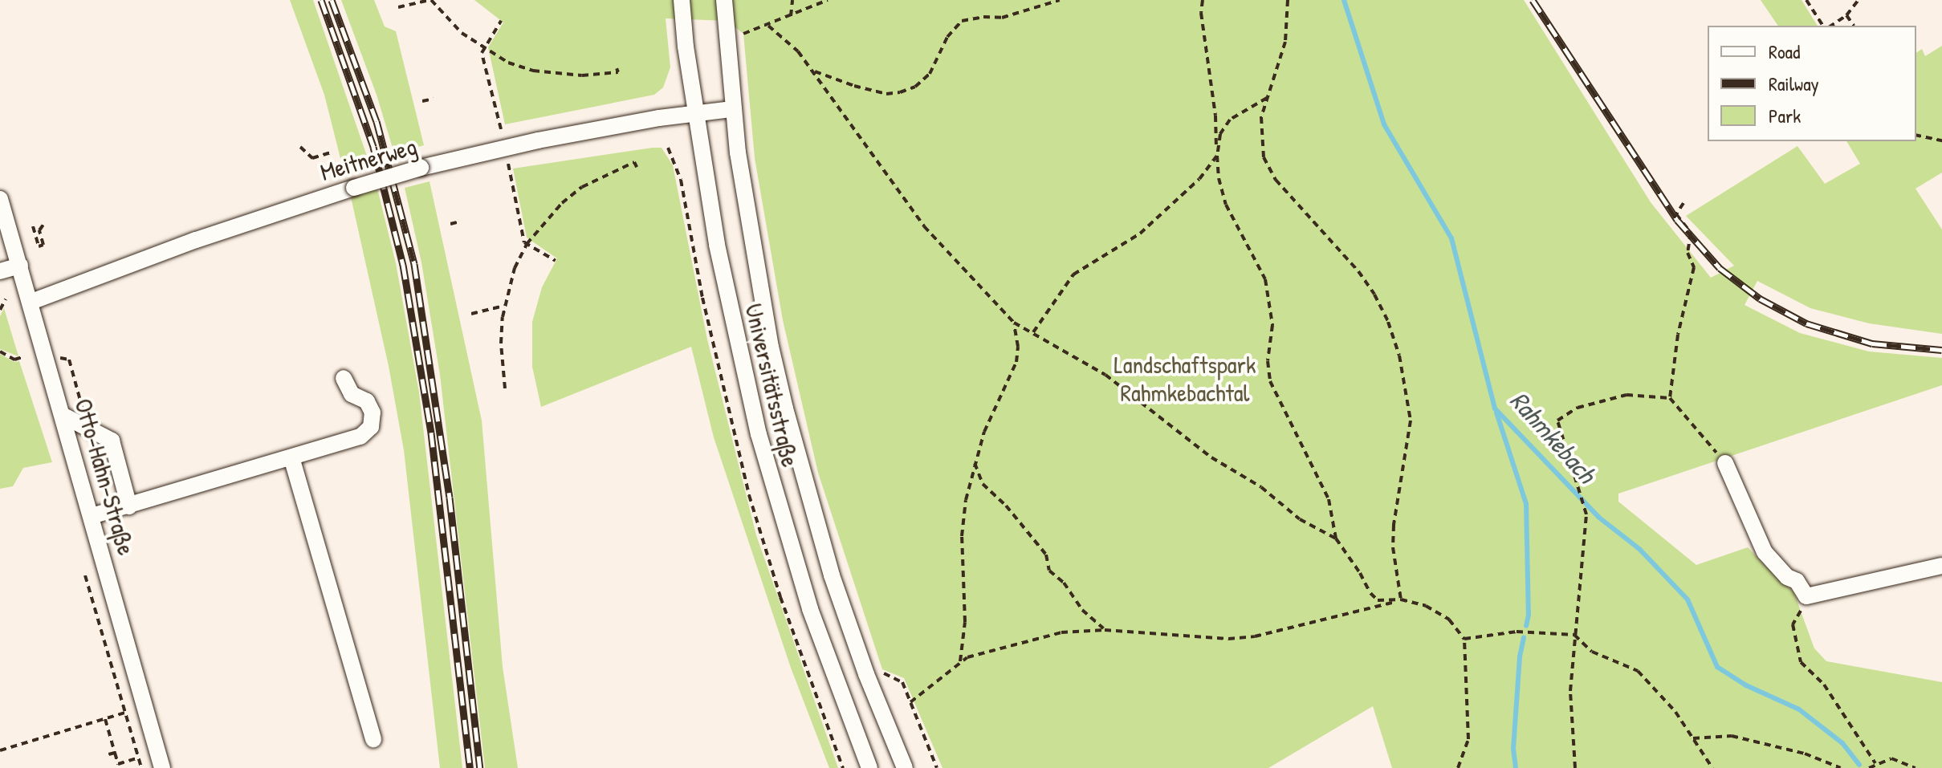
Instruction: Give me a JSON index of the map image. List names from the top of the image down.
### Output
{
  "streets": {
    "street": ["Meitnerweg", "Universitätsstraße", "Otto-Hahn-Straße"]
  },
  "crossings": [
    ["Meitnerweg", "Universitätsstraße"],
    ["Meitnerweg", "Otto-Hahn-Straße"]
  ],
  "water": ["Rahmkebach"],
  "parks": ["Landschaftspark Rahmkebachtal"],
  "legend": ["Road", "Railway", "Park"]
}
